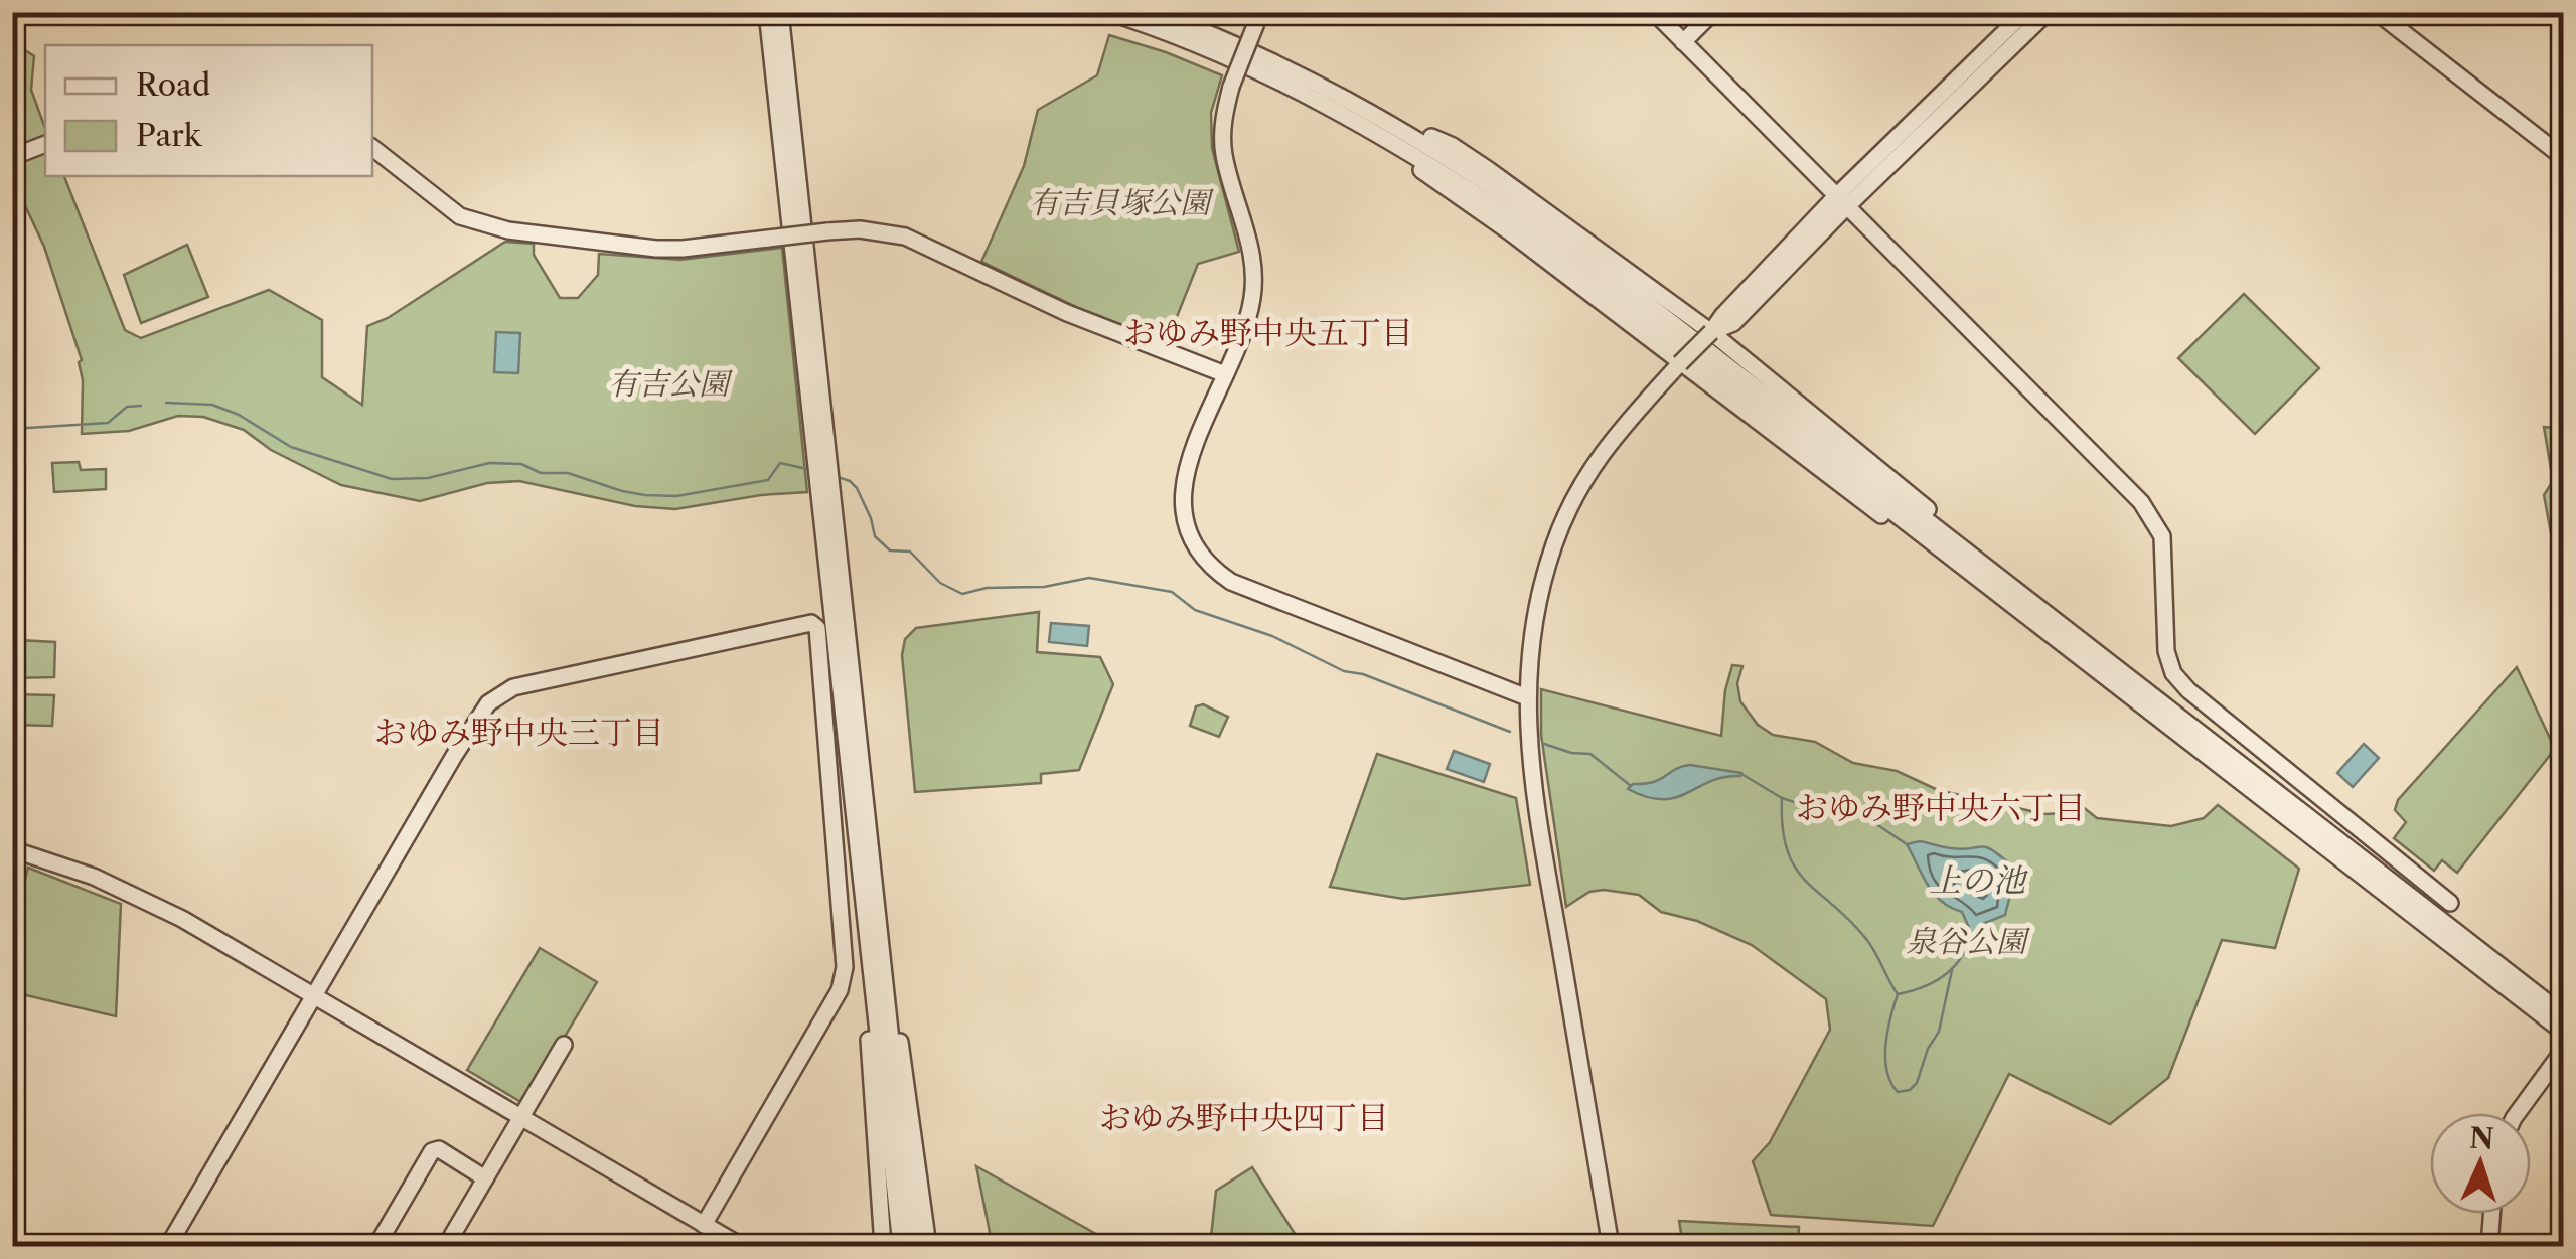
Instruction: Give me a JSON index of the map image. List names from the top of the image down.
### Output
{
  "districts": [
    "おゆみ野中央五丁目",
    "おゆみ野中央三丁目",
    "おゆみ野中央六丁目",
    "おゆみ野中央四丁目"
  ],
  "water": ["上の池"],
  "parks": ["有吉貝塚公園", "有吉公園", "泉谷公園"],
  "legend": ["Road", "Park"],
  "north": "top"
}
